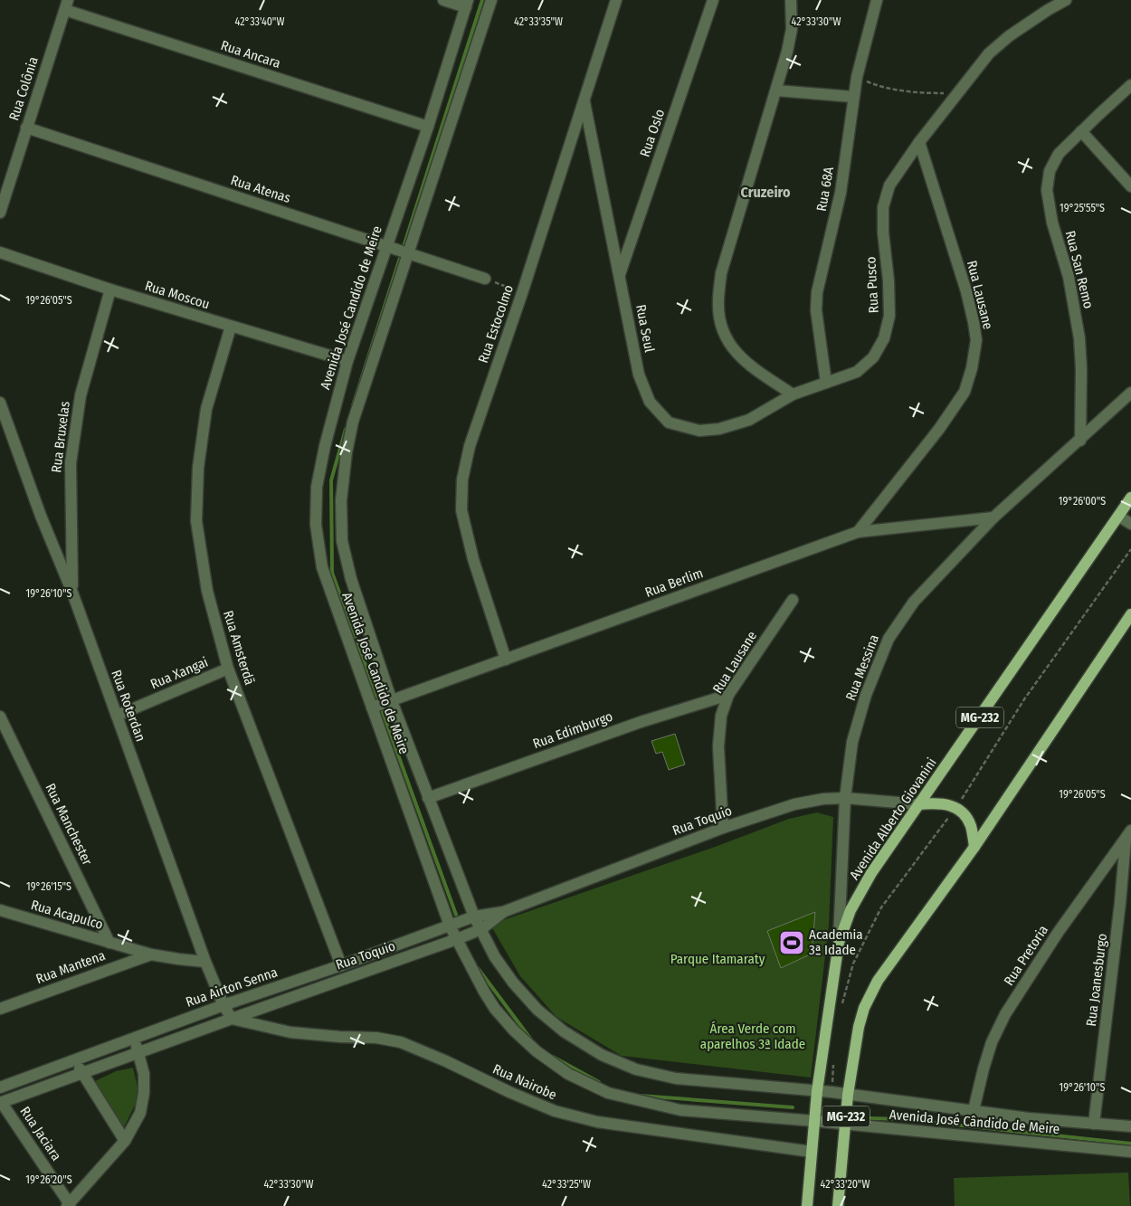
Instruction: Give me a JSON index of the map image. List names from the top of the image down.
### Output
{
  "streets": {
    "main road": ["MG-232", "Avenida Alberto Giovanini"],
    "street": [
      "Rua Ancara",
      "Rua Colônia",
      "Rua Oslo",
      "Rua Atenas",
      "Rua 68A",
      "Rua San Remo",
      "Rua Pusco",
      "Rua Moscou",
      "Rua Lausane",
      "Avenida José Candido de Meire",
      "Rua Estocolmo",
      "Rua Seul",
      "Rua Bruxelas",
      "Rua Berlim",
      "Rua Amsterdã",
      "Rua Messina",
      "Rua Xangai",
      "Rua Roterdan",
      "Rua Edimburgo",
      "Rua Toquio",
      "Rua Manchester",
      "Rua Acapulco",
      "Rua Pretoria",
      "Rua Mantena",
      "Rua Joanesburgo",
      "Rua Airton Senna",
      "Rua Nairobe",
      "Avenida José Cândido de Meire",
      "Rua Jaciara"
    ]
  },
  "crossings": [
    ["Rua Ancara", "Rua Colônia"],
    ["Rua Ancara", "Avenida José Candido de Meire"],
    ["Rua Colônia", "Rua Atenas"],
    ["Rua Oslo", "Rua Seul"],
    ["Rua Atenas", "Avenida José Candido de Meire"],
    ["Rua 68A", "Rua Pusco"],
    ["Rua San Remo", "Rua Messina"],
    ["Rua Pusco", "Rua Lausane"],
    ["Rua Pusco", "Rua Seul"],
    ["Rua Moscou", "Avenida José Candido de Meire"],
    ["Rua Moscou", "Rua Bruxelas"],
    ["Rua Moscou", "Rua Amsterdã"],
    ["Rua Lausane", "Rua Berlim"],
    ["Rua Lausane", "Rua Edimburgo"],
    ["Rua Lausane", "Rua Toquio"],
    ["Avenida José Candido de Meire", "Rua Berlim"],
    ["Avenida José Candido de Meire", "Rua Edimburgo"],
    ["Avenida José Candido de Meire", "Avenida Alberto Giovanini"],
    ["Avenida José Candido de Meire", "Rua Toquio"],
    ["Avenida José Candido de Meire", "Rua Airton Senna"],
    ["Avenida José Candido de Meire", "Avenida José Cândido de Meire"],
    ["Rua Estocolmo", "Rua Seul"],
    ["Rua Estocolmo", "Rua Berlim"],
    ["Rua Bruxelas", "Rua Roterdan"],
    ["Rua Berlim", "Rua Messina"],
    ["Rua Amsterdã", "Rua Xangai"],
    ["Rua Amsterdã", "Rua Airton Senna"],
    ["Rua Messina", "Avenida Alberto Giovanini"],
    ["Rua Messina", "Rua Toquio"],
    ["Rua Xangai", "Rua Roterdan"],
    ["Rua Roterdan", "Rua Toquio"],
    ["Rua Roterdan", "Rua Acapulco"],
    ["Rua Roterdan", "Rua Airton Senna"],
    ["Rua Roterdan", "Rua Nairobe"],
    ["MG-232", "Avenida José Cândido de Meire"],
    ["Avenida Alberto Giovanini", "Rua Toquio"],
    ["Avenida Alberto Giovanini", "Rua Nairobe"],
    ["Avenida Alberto Giovanini", "Avenida José Cândido de Meire"],
    ["Rua Toquio", "Rua Airton Senna"],
    ["Rua Toquio", "Rua Nairobe"],
    ["Rua Manchester", "Rua Acapulco"],
    ["Rua Acapulco", "Rua Mantena"],
    ["Rua Pretoria", "Rua Joanesburgo"],
    ["Rua Pretoria", "Avenida José Cândido de Meire"],
    ["Rua Joanesburgo", "Avenida José Cândido de Meire"]
  ],
  "districts": ["Cruzeiro"],
  "parks": ["Parque Itamaraty", "Área Verde com aparelhos 3ª Idade"],
  "places": {
    "sports": ["Academia 3ª Idade"]
  },
  "coordinates": [
    "42°33'40\"W",
    "42°33'35\"W",
    "42°33'30\"W",
    "19°25'55\"S",
    "19°26'05\"S",
    "19°26'00\"S",
    "19°26'10\"S",
    "19°26'15\"S",
    "19°26'20\"S",
    "42°33'25\"W",
    "42°33'20\"W"
  ]
}
